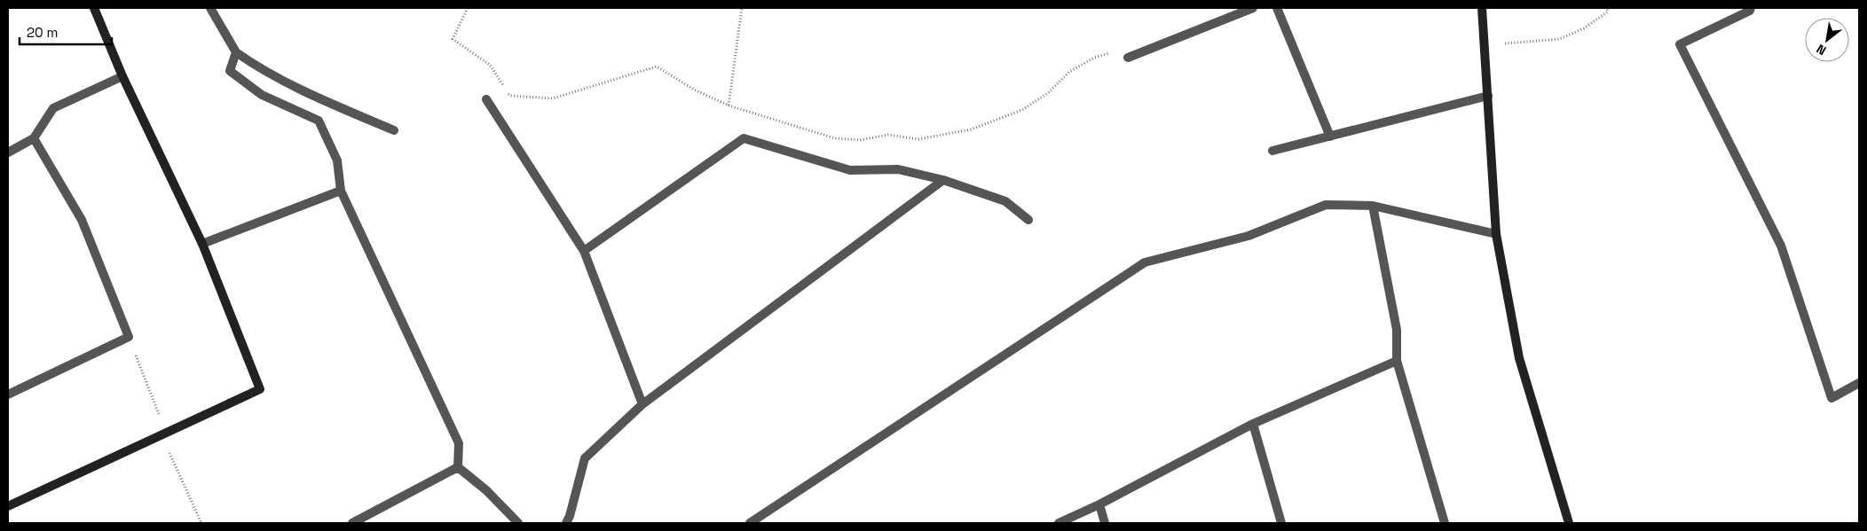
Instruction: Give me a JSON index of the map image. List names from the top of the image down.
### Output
{
  "scale_bar": "20 m",
  "north": "bottom left"
}
